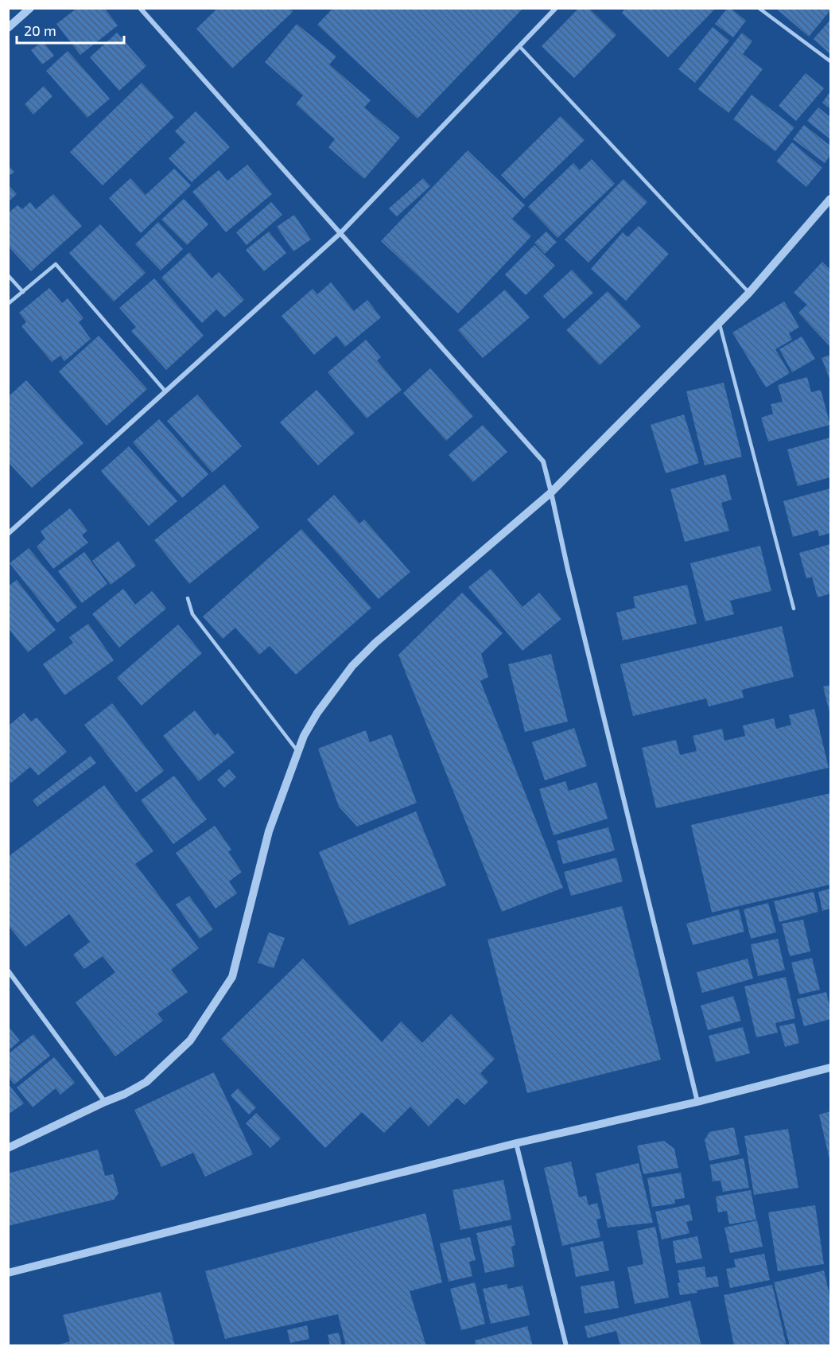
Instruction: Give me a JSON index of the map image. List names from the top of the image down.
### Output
{
  "scale_bar": "20 m"
}
